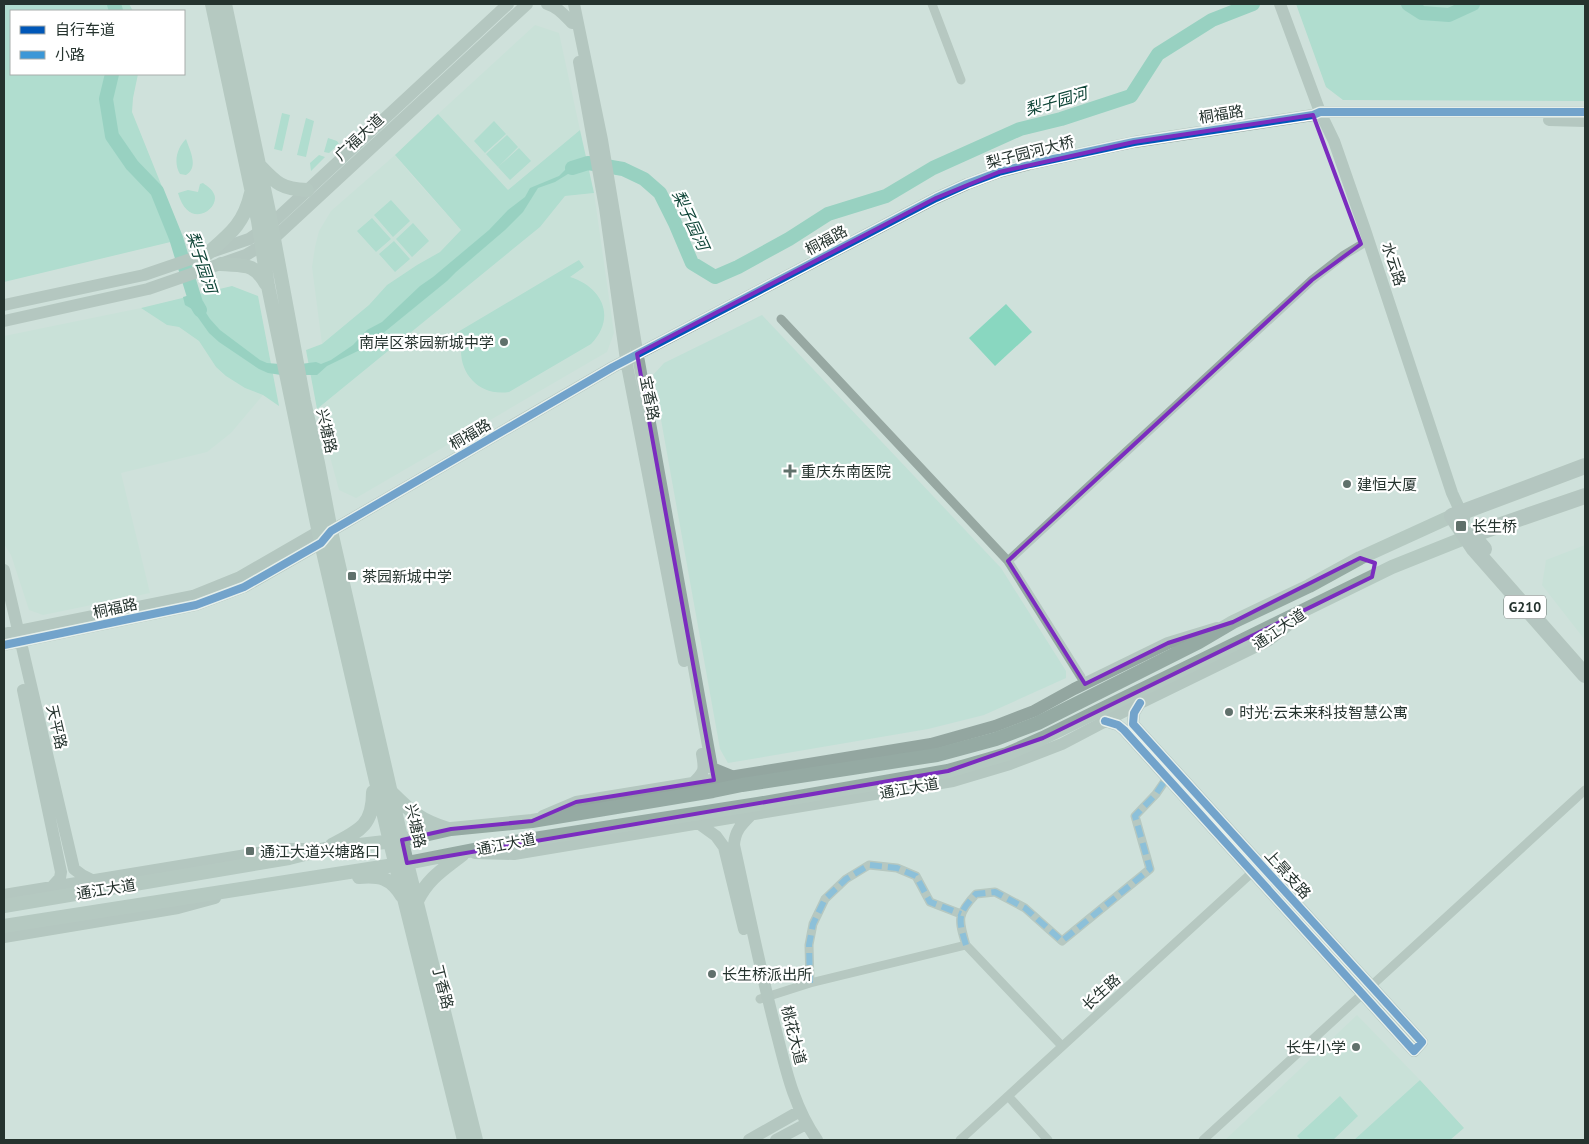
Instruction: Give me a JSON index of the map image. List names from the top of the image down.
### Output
{
  "streets": {
    "highway": ["G210", "通江大道"],
    "main road": ["兴塘路", "丁香路"],
    "street": [
      "桐福路",
      "广福大道",
      "梨子园河大桥",
      "水云路",
      "宝香路",
      "天平路",
      "上景支路",
      "长生路",
      "桃花大道"
    ]
  },
  "crossings": [
    ["桐福路", "梨子园河大桥"],
    ["桐福路", "水云路"],
    ["桐福路", "宝香路"],
    ["桐福路", "兴塘路"],
    ["桐福路", "天平路"],
    ["广福大道", "兴塘路"],
    ["水云路", "G210"],
    ["水云路", "通江大道"],
    ["兴塘路", "通江大道"],
    ["兴塘路", "丁香路"],
    ["G210", "通江大道"],
    ["通江大道", "天平路"],
    ["通江大道", "丁香路"],
    ["上景支路", "长生路"]
  ],
  "water": ["梨子园河"],
  "places": {
    "other": [
      "南岸区茶园新城中学",
      "建恒大厦",
      "时光·云未来科技智慧公寓",
      "长生桥派出所",
      "长生小学"
    ],
    "health": ["重庆东南医院"],
    "transit": ["长生桥", "茶园新城中学", "通江大道兴塘路口"]
  },
  "legend": ["自行车道", "小路"]
}
